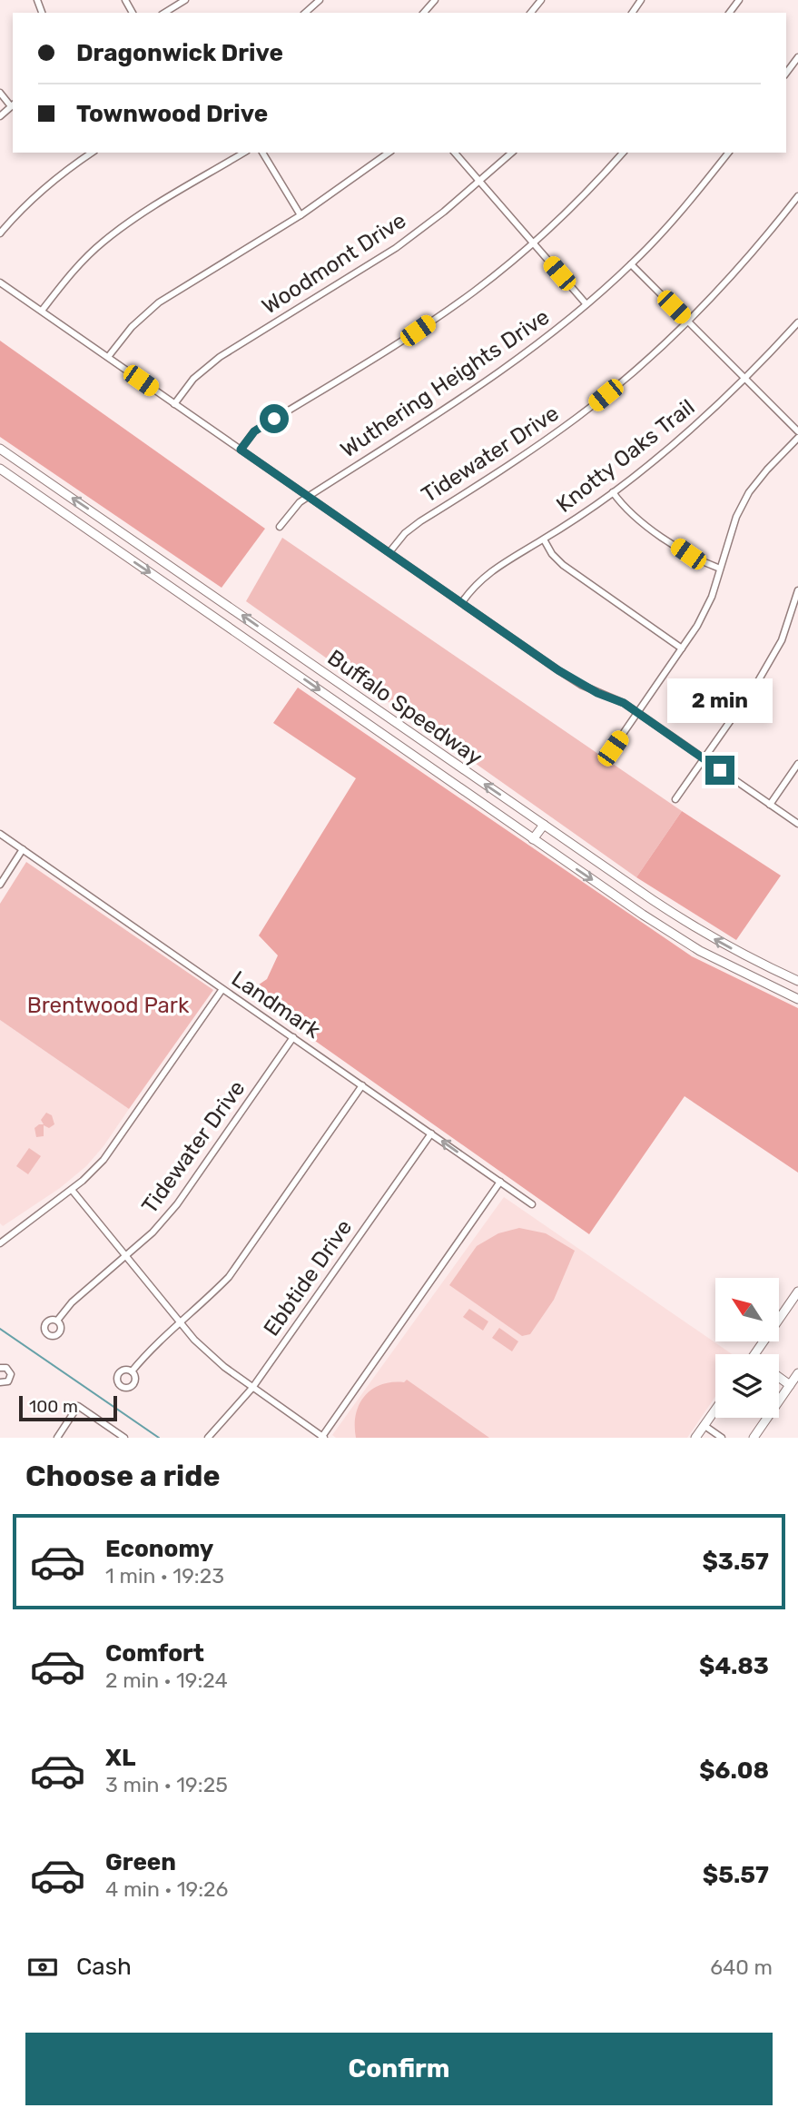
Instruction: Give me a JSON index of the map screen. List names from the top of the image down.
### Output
{
  "streets": {
    "main road": ["Buffalo Speedway"],
    "street": [
      "Woodmont Drive",
      "Wuthering Heights Drive",
      "Tidewater Drive",
      "Knotty Oaks Trail",
      "Landmark",
      "Ebbtide Drive"
    ]
  },
  "crossings": [
    ["Tidewater Drive", "Landmark"],
    ["Landmark", "Ebbtide Drive"]
  ],
  "parks": ["Brentwood Park"],
  "scale_bar": "100 m",
  "north": "top left",
  "page": {
    "banner": ["Dragonwick Drive", "Townwood Drive"],
    "bubble": "2 min",
    "scale": "100 m",
    "heading": "Choose a ride",
    "list": [
      {
        "name": "Economy",
        "note": "1 min · 19:23",
        "value": "$3.57"
      },
      {
        "name": "Comfort",
        "note": "2 min · 19:24",
        "value": "$4.83"
      },
      {
        "name": "XL",
        "note": "3 min · 19:25",
        "value": "$6.08"
      },
      {
        "name": "Green",
        "note": "4 min · 19:26",
        "value": "$5.57"
      }
    ],
    "pay": ["Cash", "640 m"],
    "buttons": "Confirm"
  }
}
